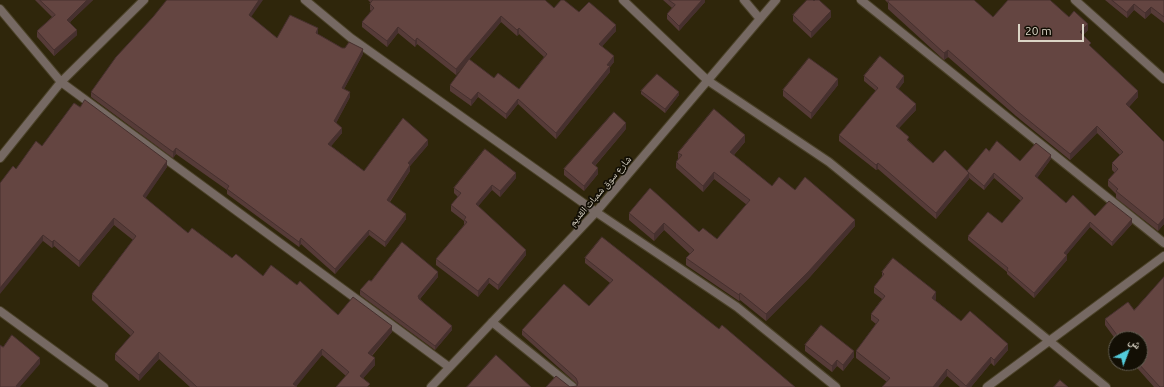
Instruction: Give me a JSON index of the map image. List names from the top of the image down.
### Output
{
  "streets": {
    "street": ["شارع سوق شمبات القديم"]
  },
  "scale_bar": "20 m",
  "north": "top right"
}
